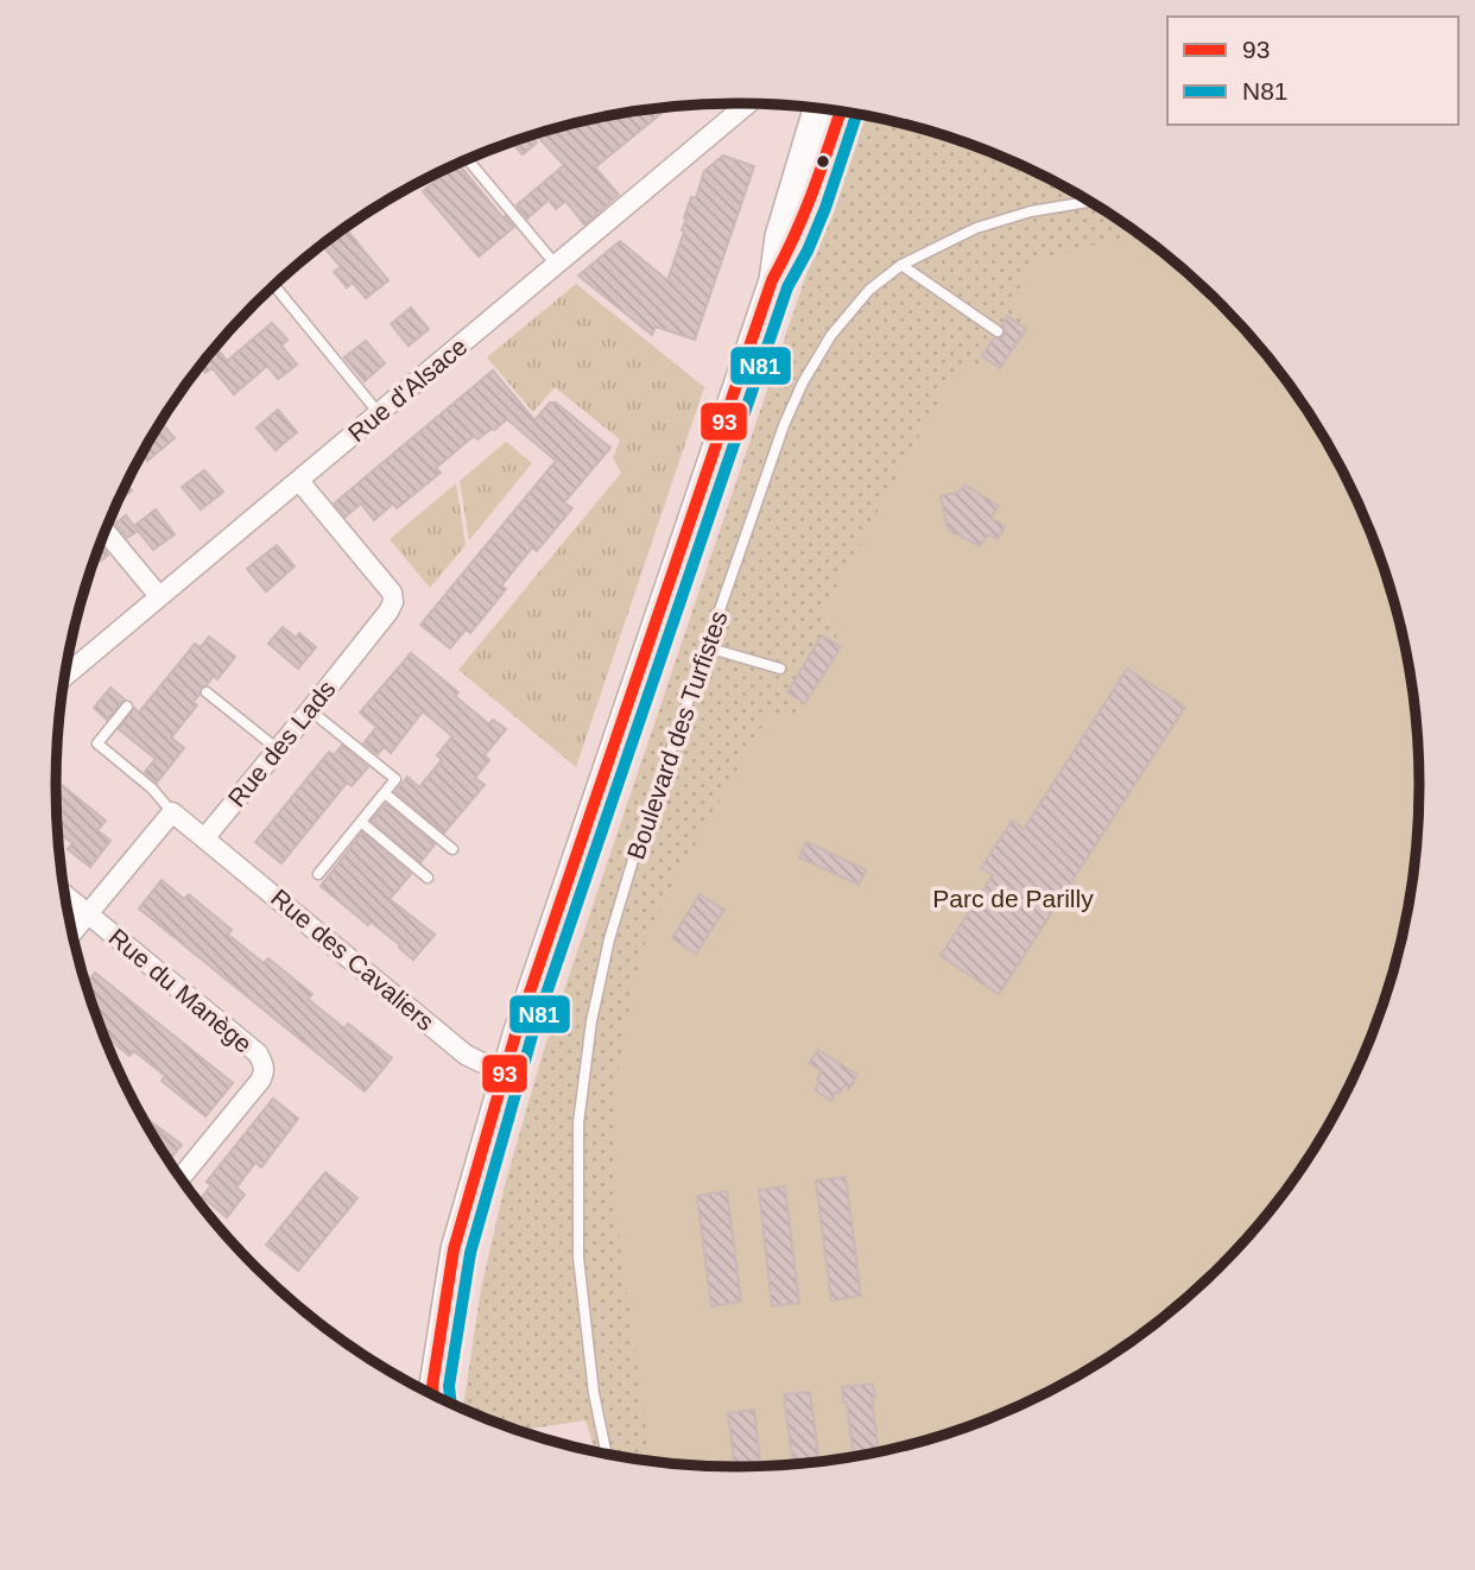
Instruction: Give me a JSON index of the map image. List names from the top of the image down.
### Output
{
  "streets": {
    "street": [
      "Rue d'Alsace",
      "Rue des Lads",
      "Rue des Cavaliers",
      "Rue du Manège"
    ],
    "lane": ["Boulevard des Turfistes"]
  },
  "crossings": [
    ["Rue d'Alsace", "Rue des Lads"],
    ["Rue des Lads", "Rue des Cavaliers"]
  ],
  "parks": ["Parc de Parilly"],
  "lines": ["transit line 93", "transit line N81"],
  "legend": ["93", "N81"]
}
